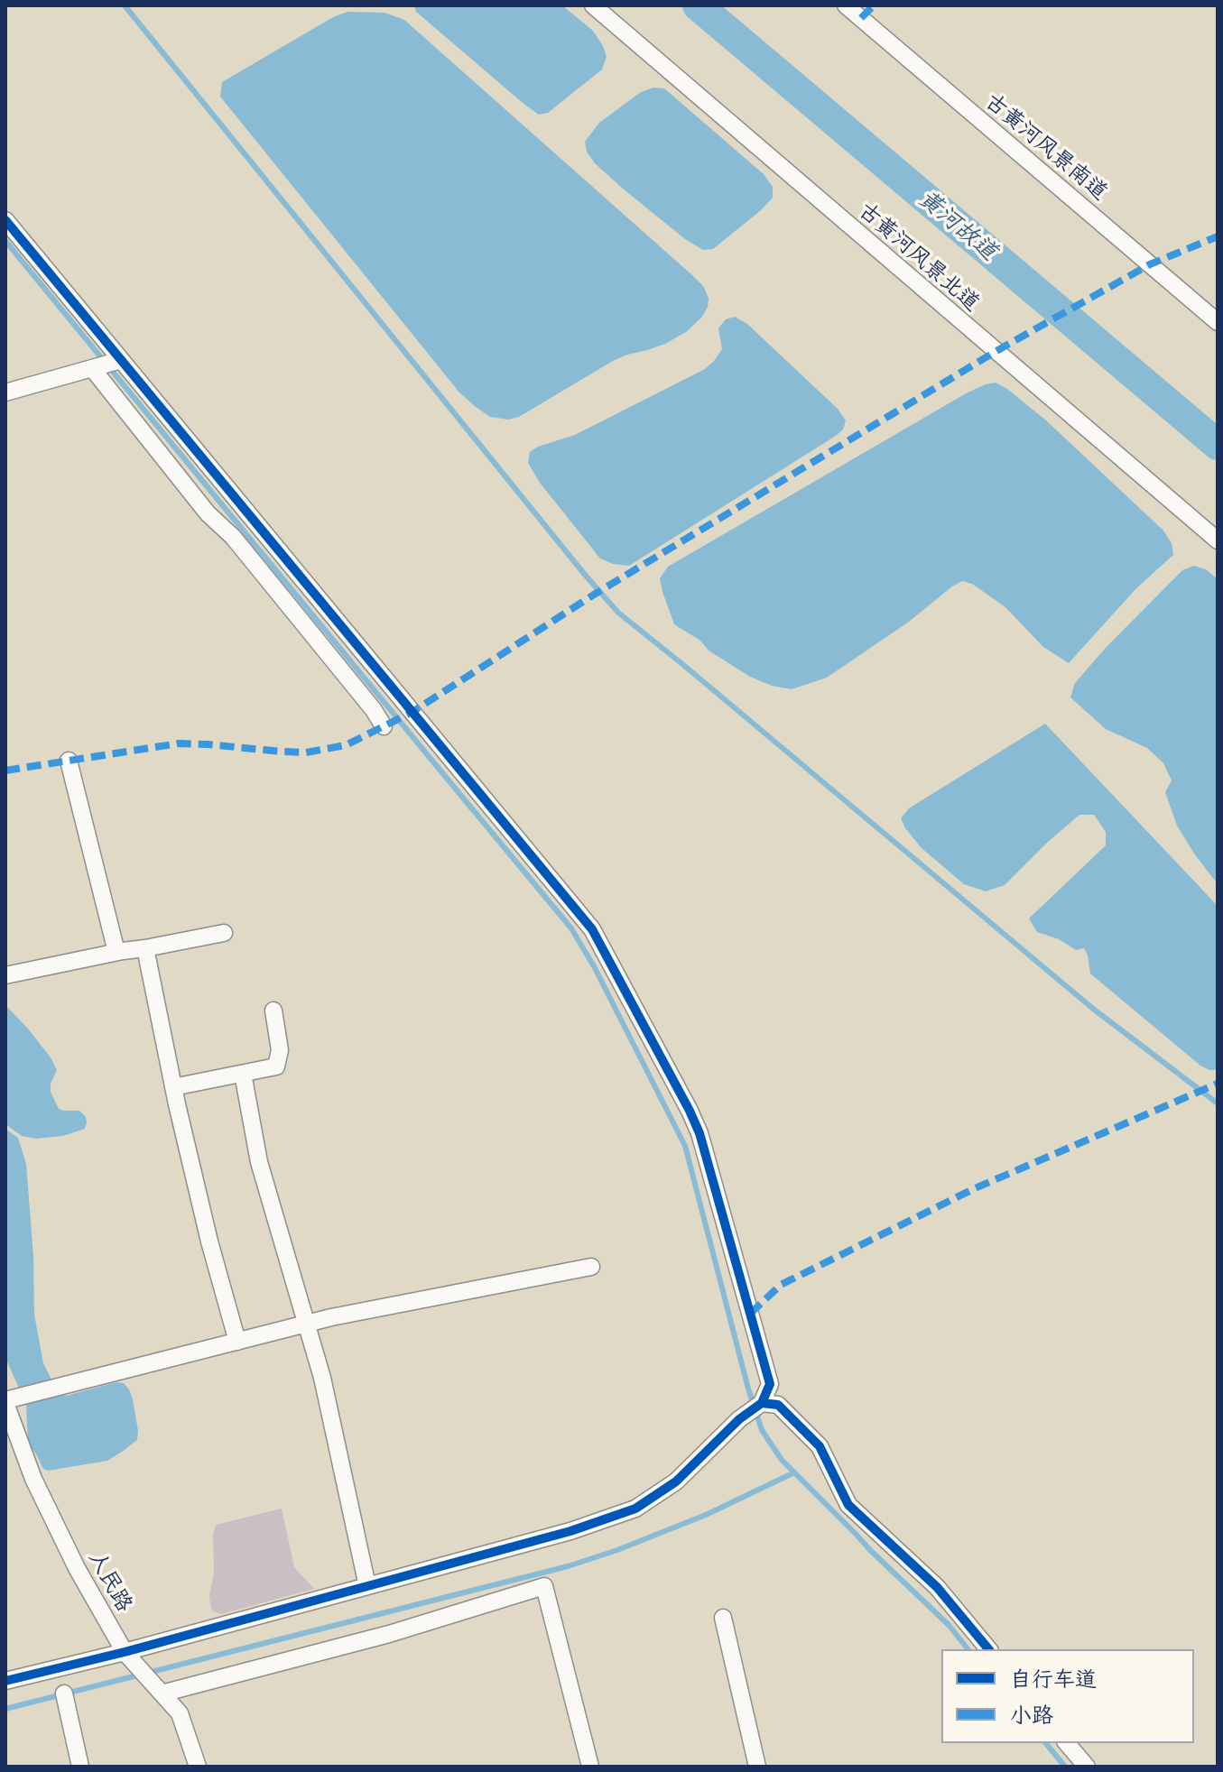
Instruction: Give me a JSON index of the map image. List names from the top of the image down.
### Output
{
  "streets": {
    "street": ["古黄河风景南道", "古黄河风景北道", "人民路"]
  },
  "water": ["黄河故道"],
  "legend": ["自行车道", "小路"]
}
